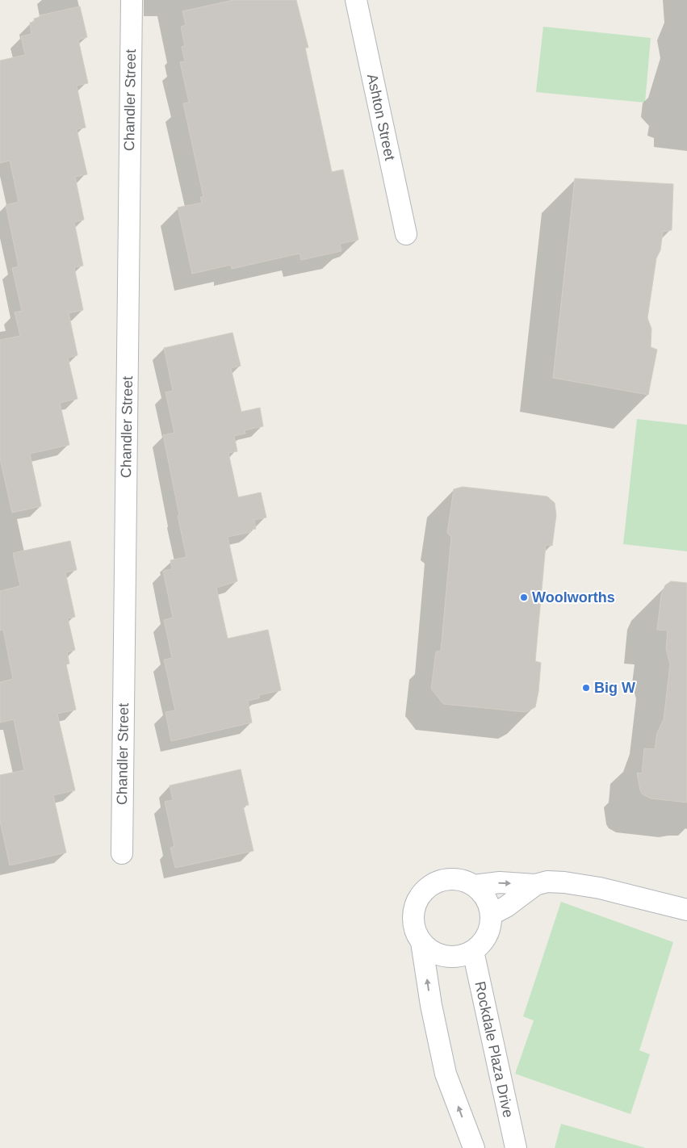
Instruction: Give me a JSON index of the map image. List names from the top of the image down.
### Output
{
  "streets": {
    "street": ["Chandler Street", "Ashton Street", "Rockdale Plaza Drive"]
  },
  "places": ["Woolworths", "Big W"]
}
